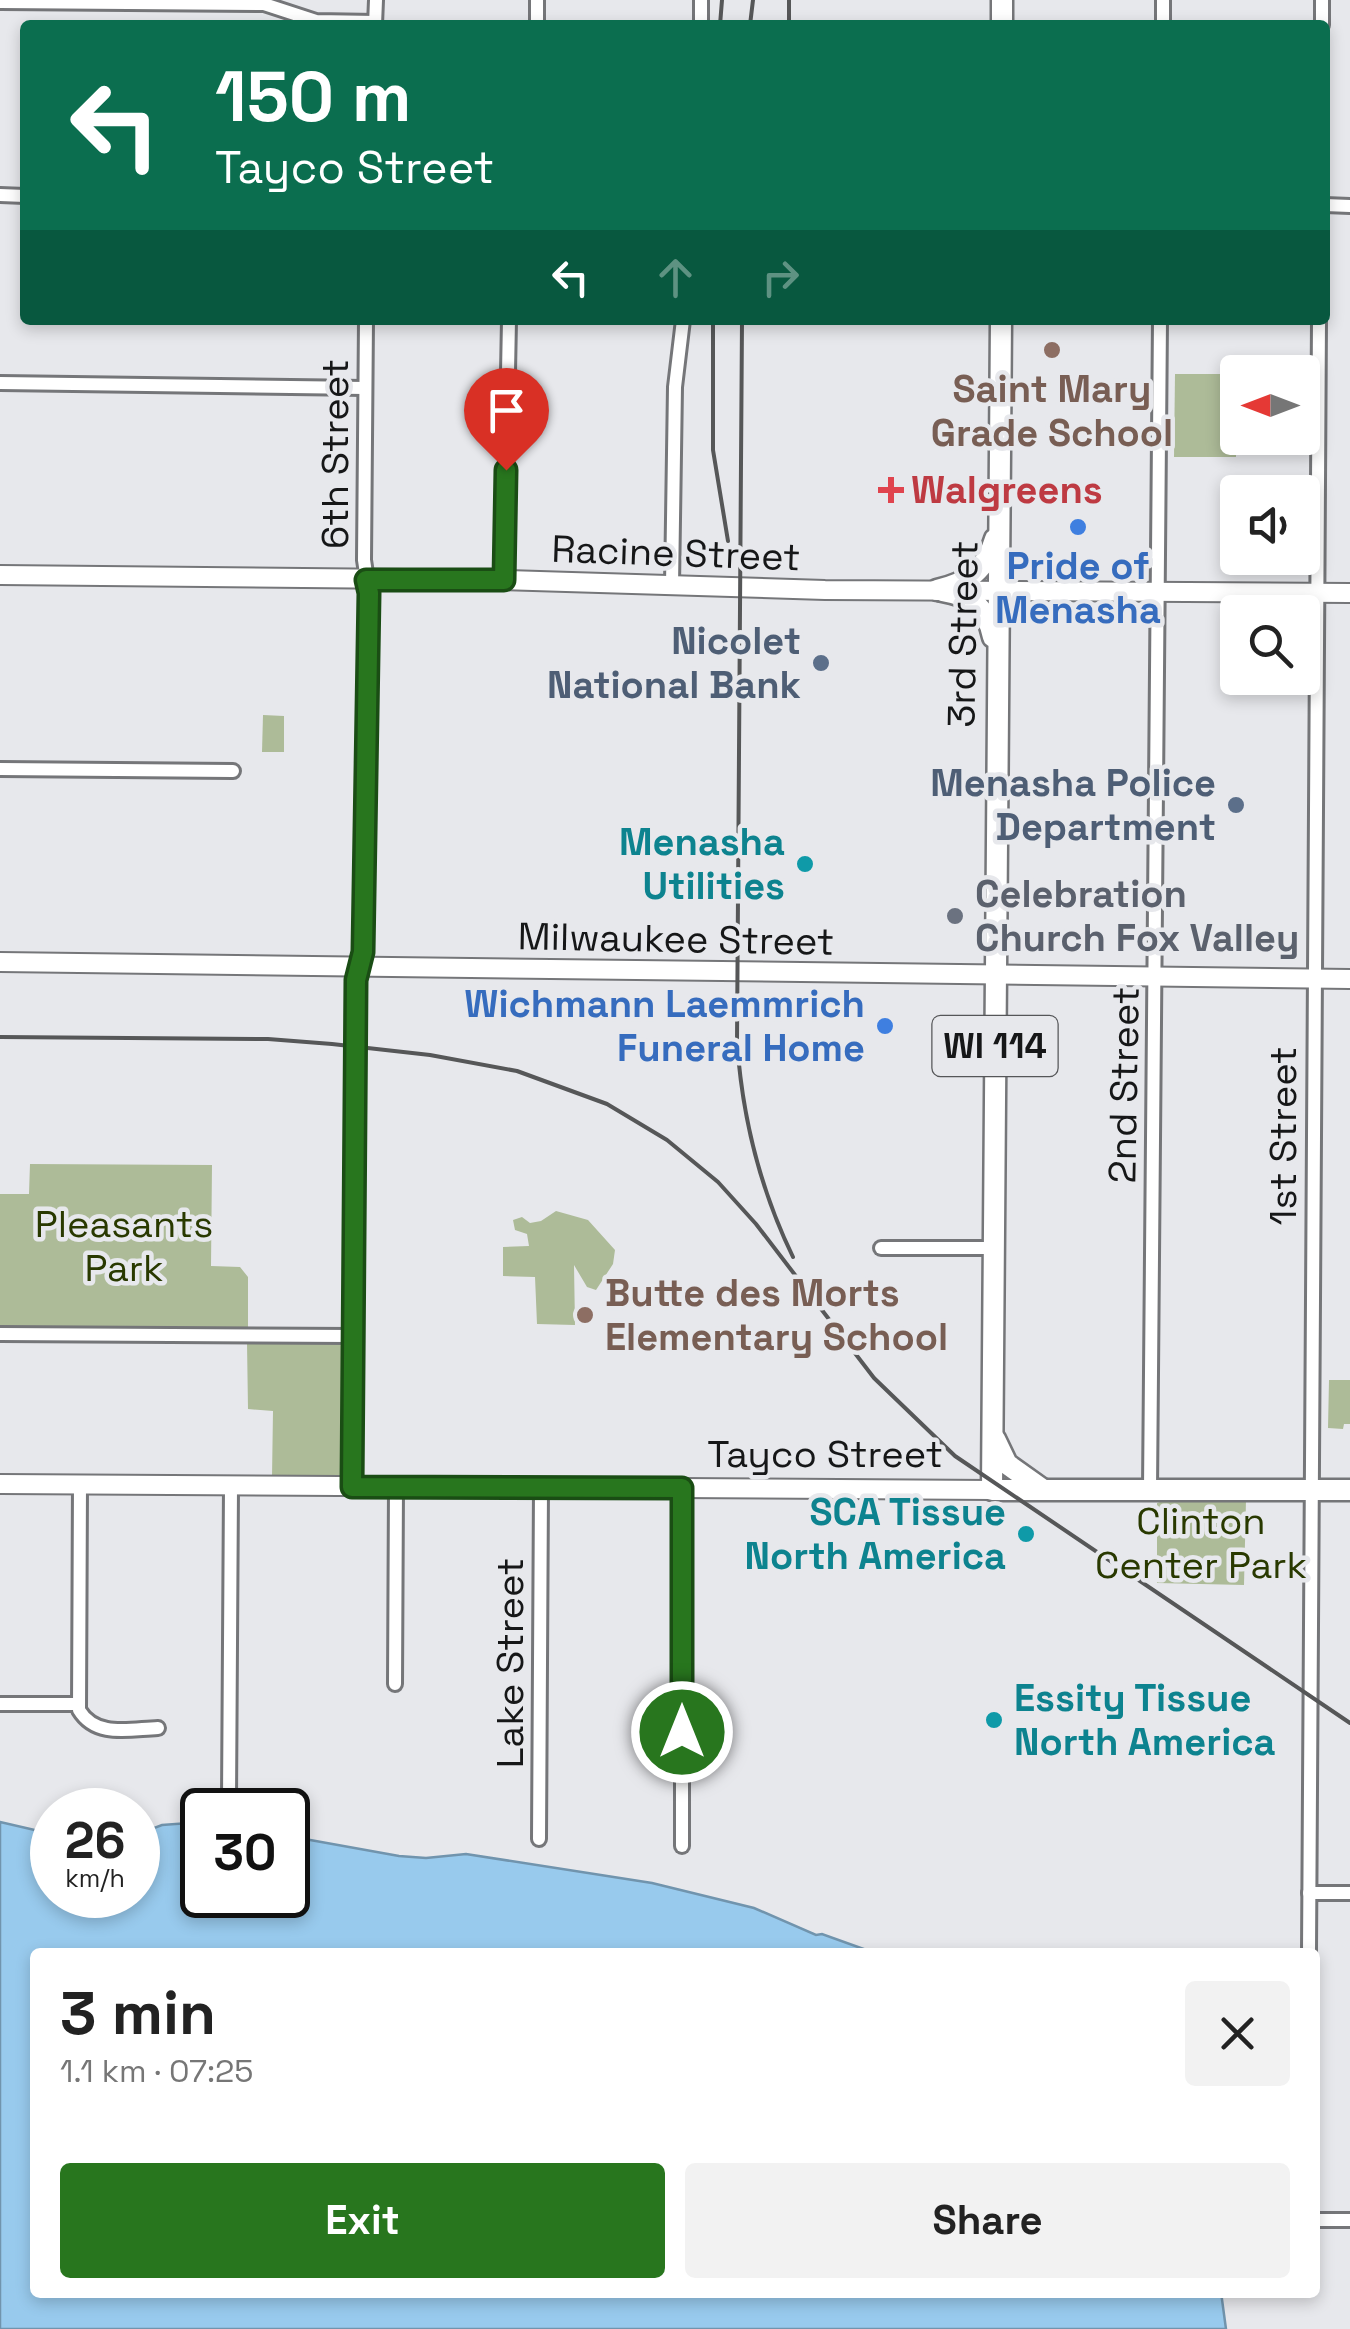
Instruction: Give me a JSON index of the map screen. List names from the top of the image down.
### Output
{
  "streets": {
    "main road": ["3rd Street", "WI 114", "Tayco Street"],
    "street": [
      "6th Street",
      "Racine Street",
      "Milwaukee Street",
      "2nd Street",
      "1st Street",
      "Lake Street"
    ]
  },
  "crossings": [
    ["6th Street", "Racine Street"],
    ["6th Street", "Milwaukee Street"],
    ["6th Street", "Tayco Street"],
    ["Racine Street", "3rd Street"],
    ["Racine Street", "2nd Street"],
    ["Racine Street", "1st Street"],
    ["3rd Street", "Milwaukee Street"],
    ["3rd Street", "Tayco Street"],
    ["Milwaukee Street", "2nd Street"],
    ["Milwaukee Street", "1st Street"],
    ["2nd Street", "Tayco Street"],
    ["1st Street", "Tayco Street"],
    ["Tayco Street", "Lake Street"]
  ],
  "parks": ["Pleasants Park", "Clinton Center Park"],
  "places": {
    "other": [
      "Saint Mary Grade School",
      "Pride of Menasha",
      "Nicolet National Bank",
      "Menasha Police Department",
      "Menasha Utilities",
      "Celebration Church Fox Valley",
      "Wichmann Laemmrich Funeral Home",
      "Butte des Morts Elementary School",
      "SCA Tissue North America",
      "Essity Tissue North America"
    ],
    "health": ["Walgreens"]
  },
  "north": "left",
  "page": {
    "turn": ["150 m", "Tayco Street"],
    "speed": "26 km/h",
    "limit": "30",
    "heading": ["3 min", "1.1 km · 07:25"],
    "buttons": ["Exit", "Share"]
  }
}
